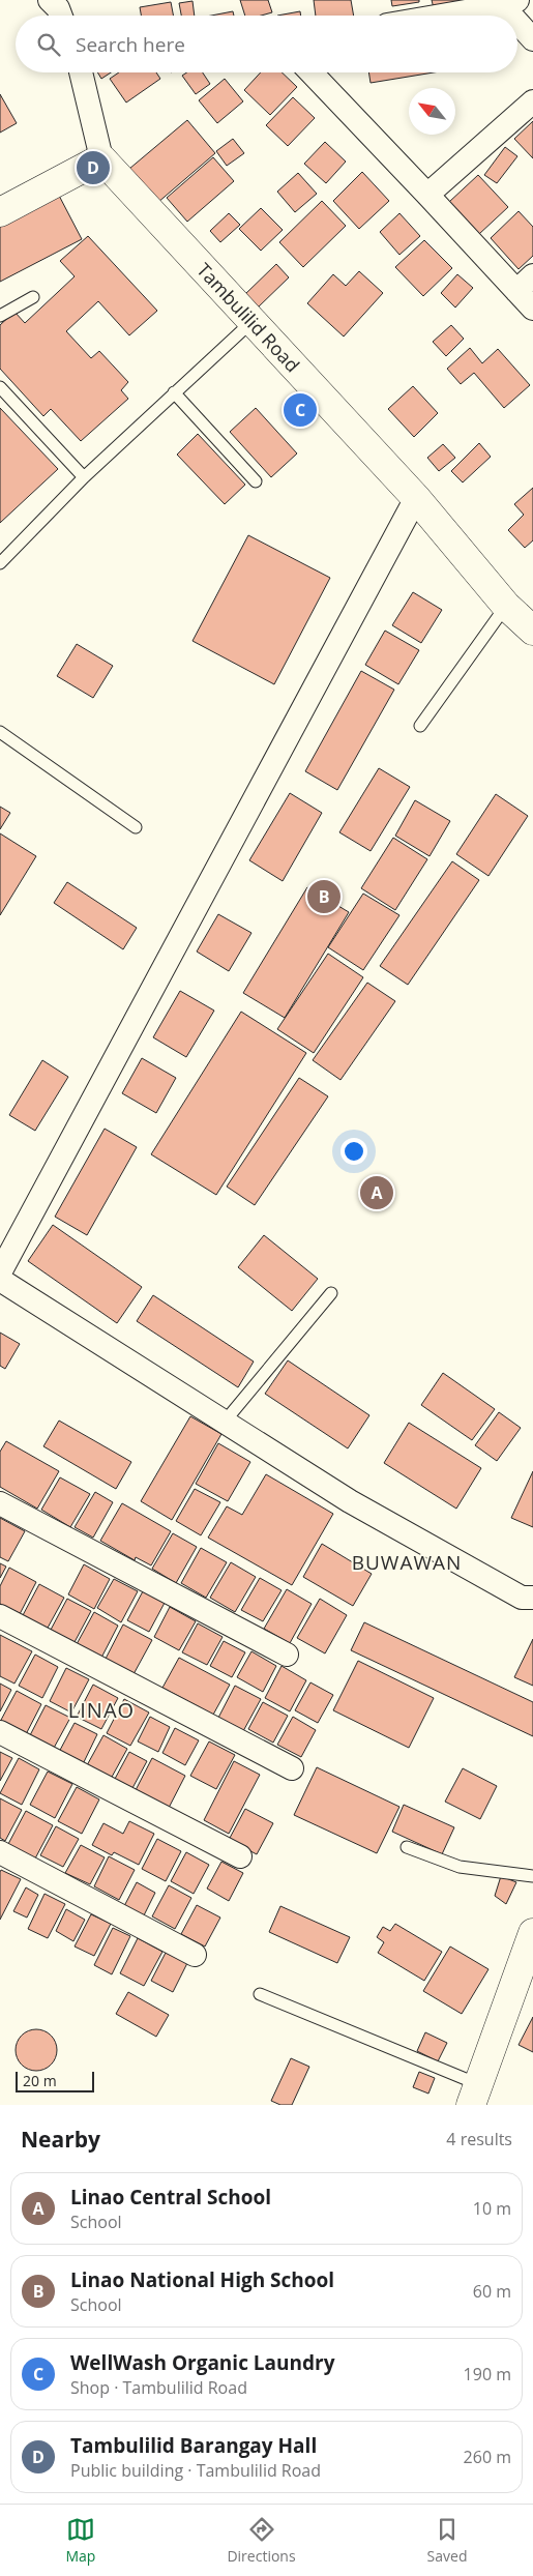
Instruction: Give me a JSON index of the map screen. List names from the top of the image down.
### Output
{
  "streets": {
    "street": ["Tambulilid Road"]
  },
  "districts": ["BUWAWAN", "LINAO"],
  "scale_bar": "20 m",
  "north": "top left",
  "page": {
    "search": "Search here",
    "pins": [
      "D",
      "C",
      "B",
      "A"
    ],
    "scale": "20 m",
    "heading": ["Nearby", "4 results"],
    "list": [
      {
        "mark": "A",
        "name": "Linao Central School",
        "note": "School",
        "value": "10 m"
      },
      {
        "mark": "B",
        "name": "Linao National High School",
        "note": "School",
        "value": "60 m"
      },
      {
        "mark": "C",
        "name": "WellWash Organic Laundry",
        "note": "Shop · Tambulilid Road",
        "value": "190 m"
      },
      {
        "mark": "D",
        "name": "Tambulilid Barangay Hall",
        "note": "Public building · Tambulilid Road",
        "value": "260 m"
      }
    ],
    "nav": ["Map", "Directions", "Saved"]
  }
}
